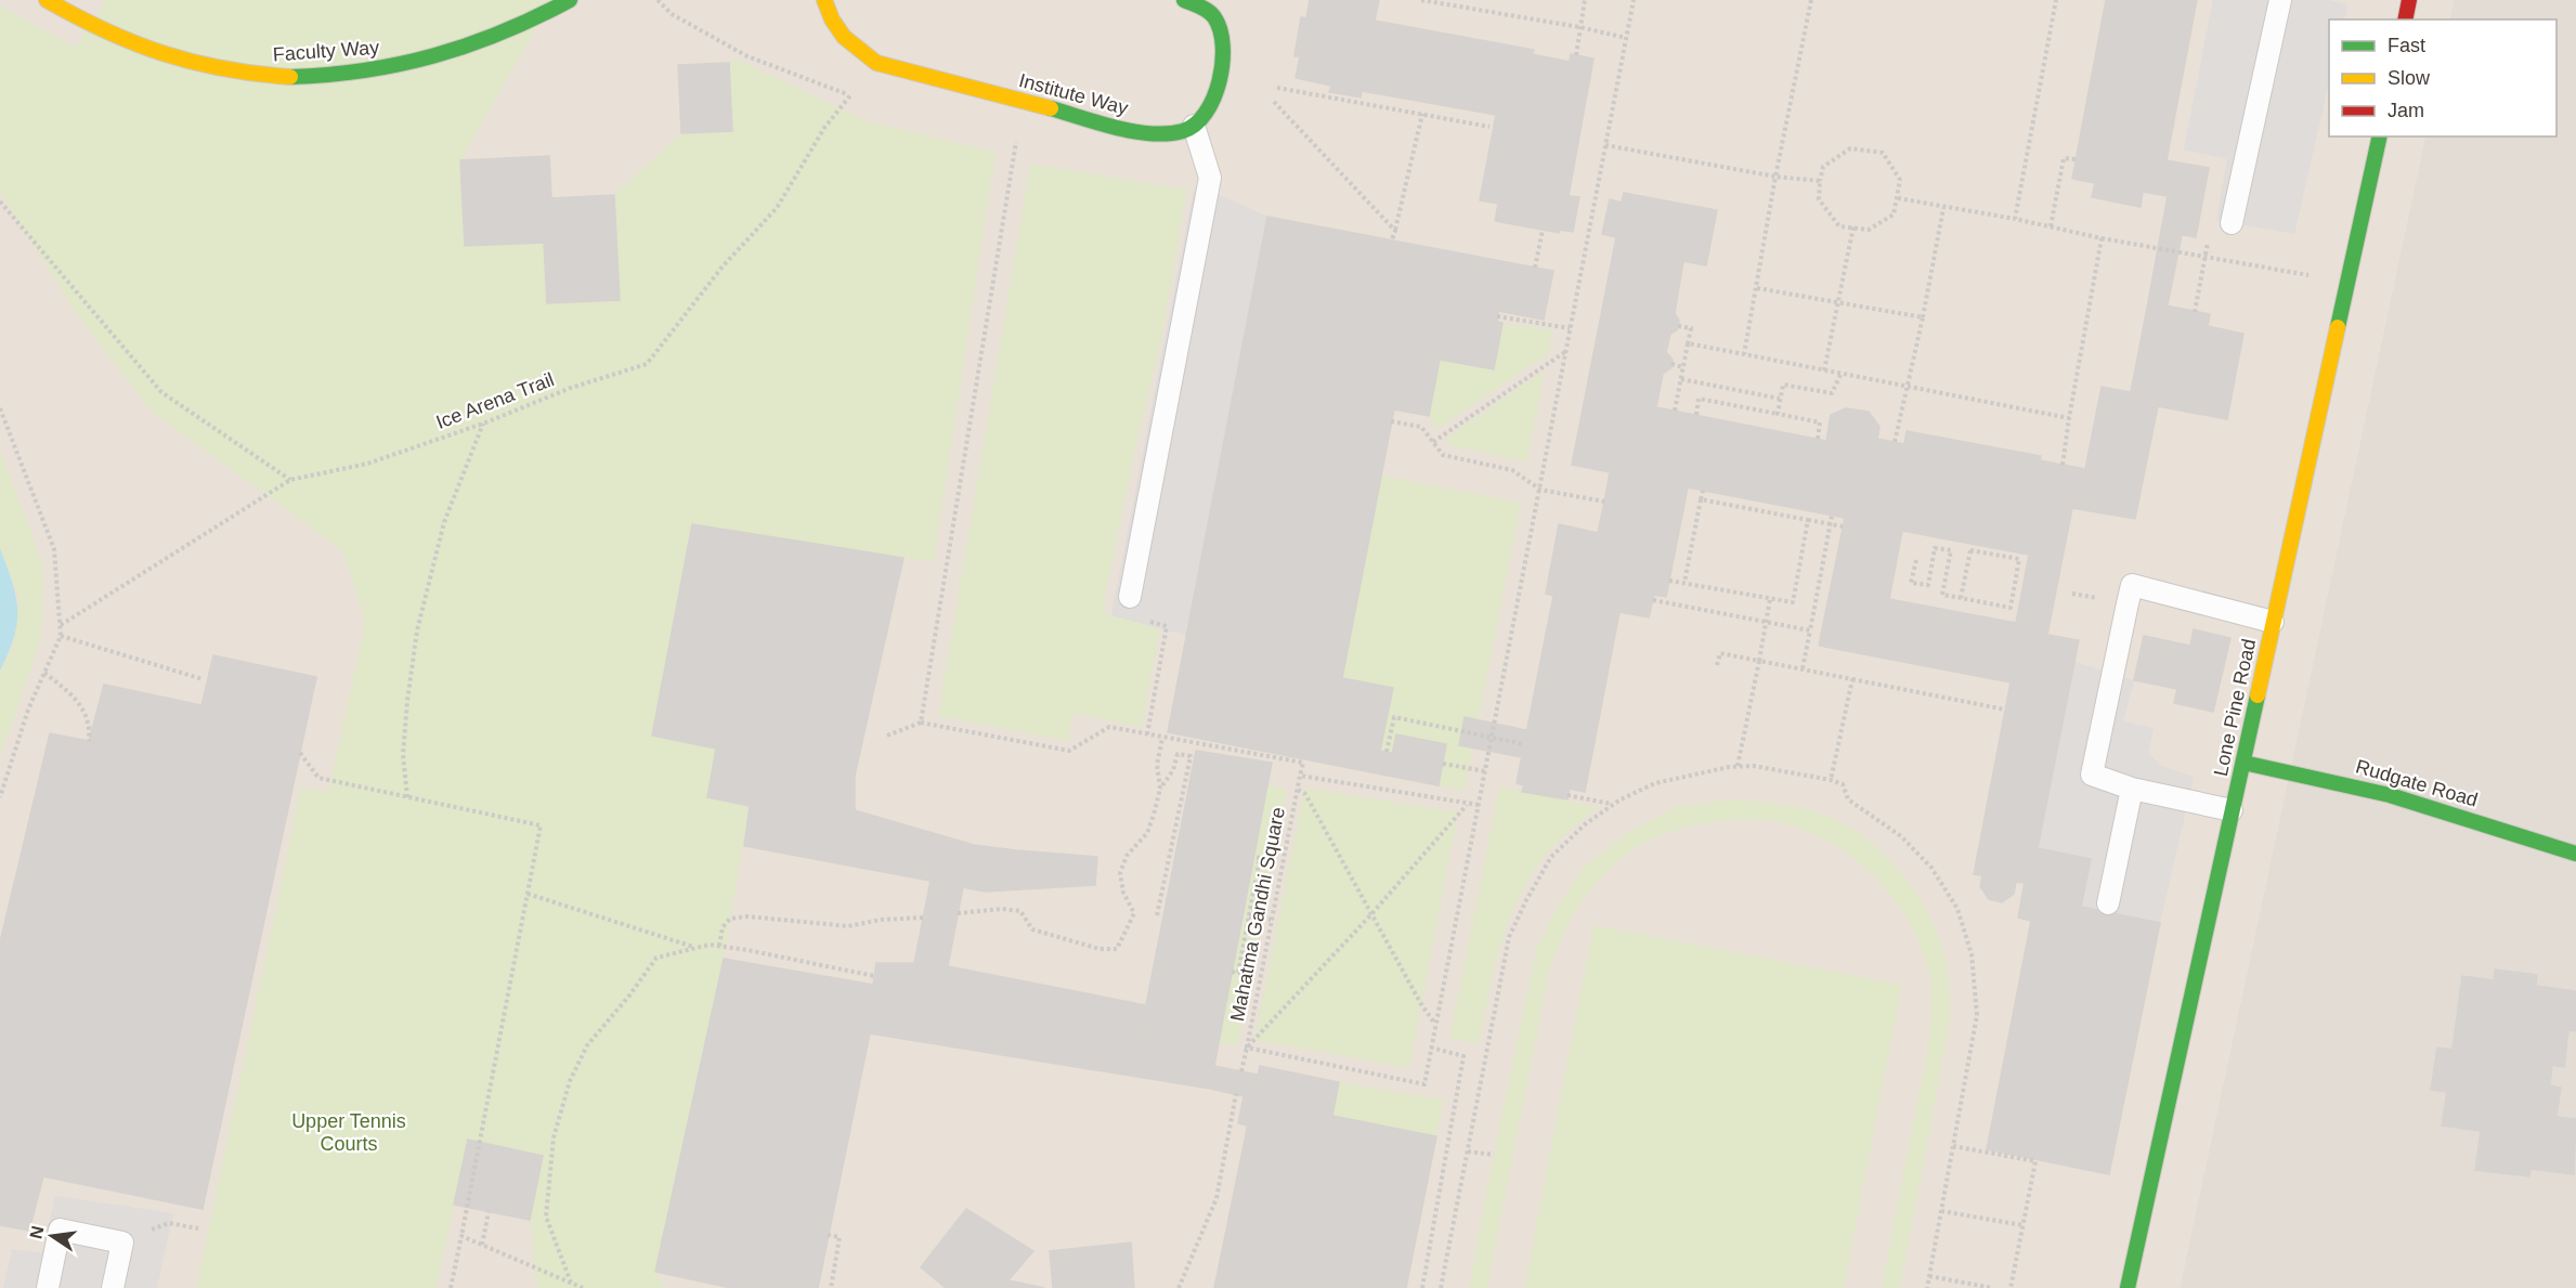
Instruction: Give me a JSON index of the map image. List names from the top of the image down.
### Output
{
  "streets": {
    "street": [
      "Faculty Way",
      "Institute Way",
      "Lone Pine Road",
      "Rudgate Road"
    ],
    "path": ["Ice Arena Trail", "Mahatma Gandhi Square"]
  },
  "crossings": [
    ["Lone Pine Road", "Rudgate Road"]
  ],
  "parks": ["Upper Tennis Courts"],
  "legend": ["Fast", "Slow", "Jam"],
  "north": "left"
}
